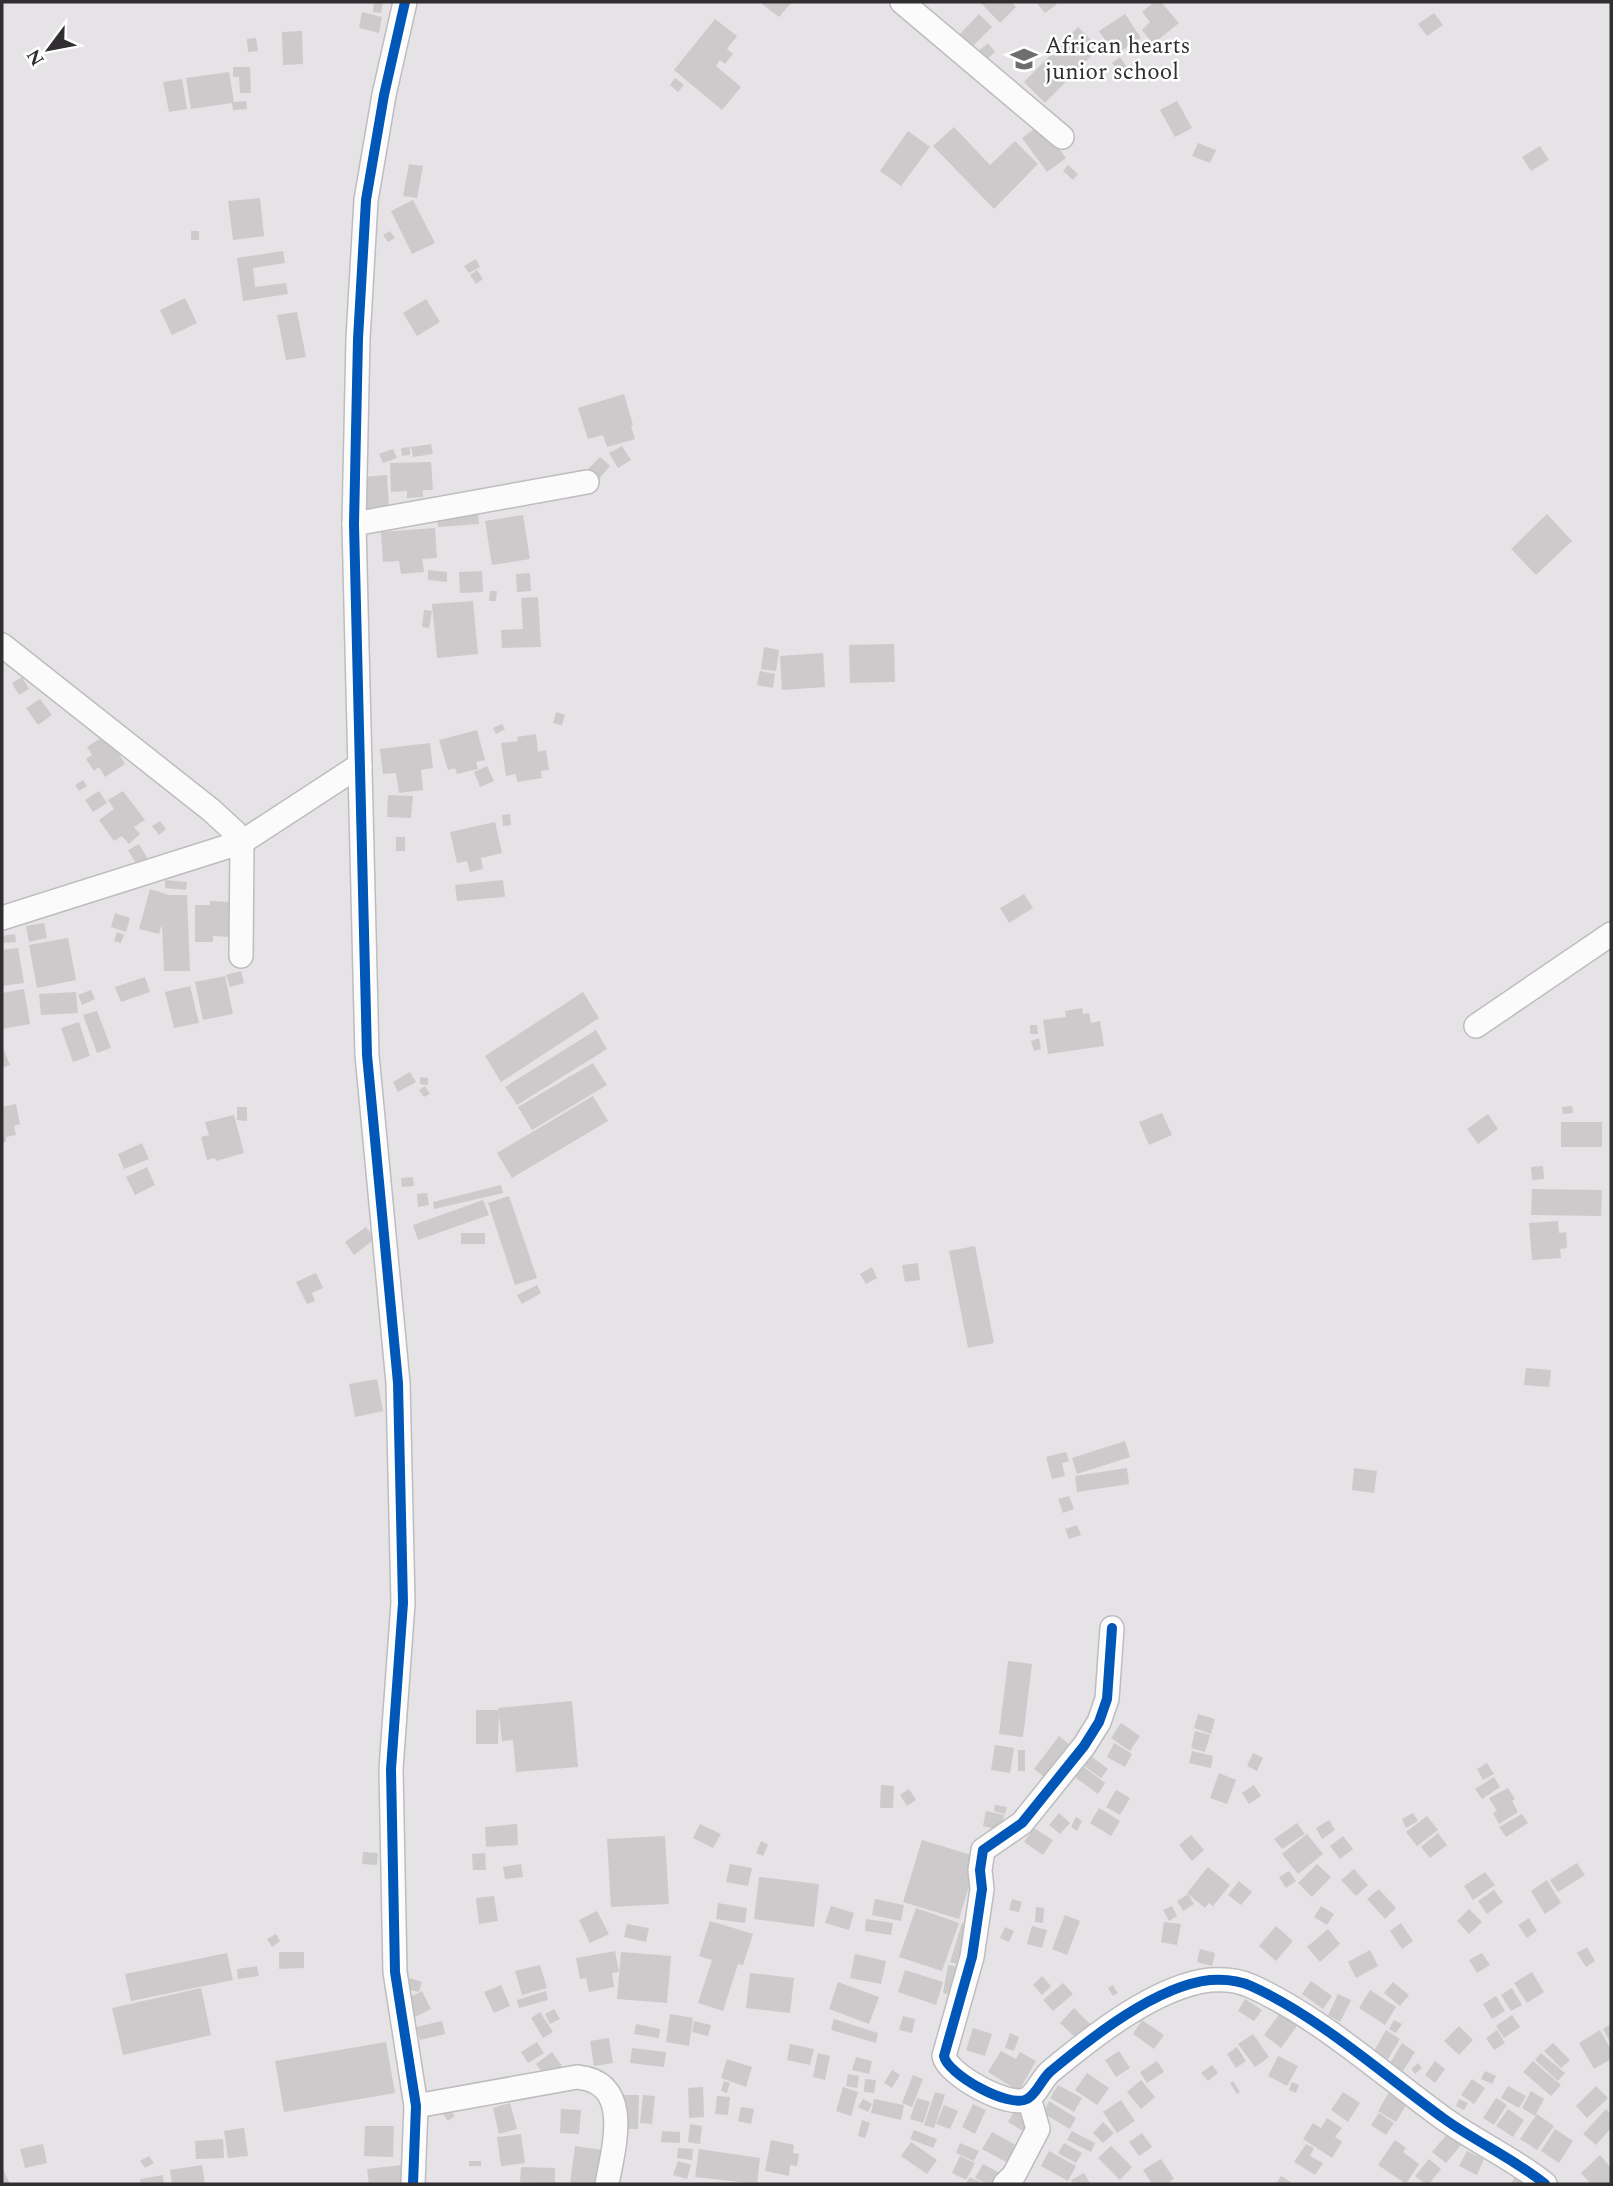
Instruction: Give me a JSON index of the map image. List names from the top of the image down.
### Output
{
  "places": {
    "school or university": ["African hearts junior school"]
  },
  "north": "bottom left"
}
